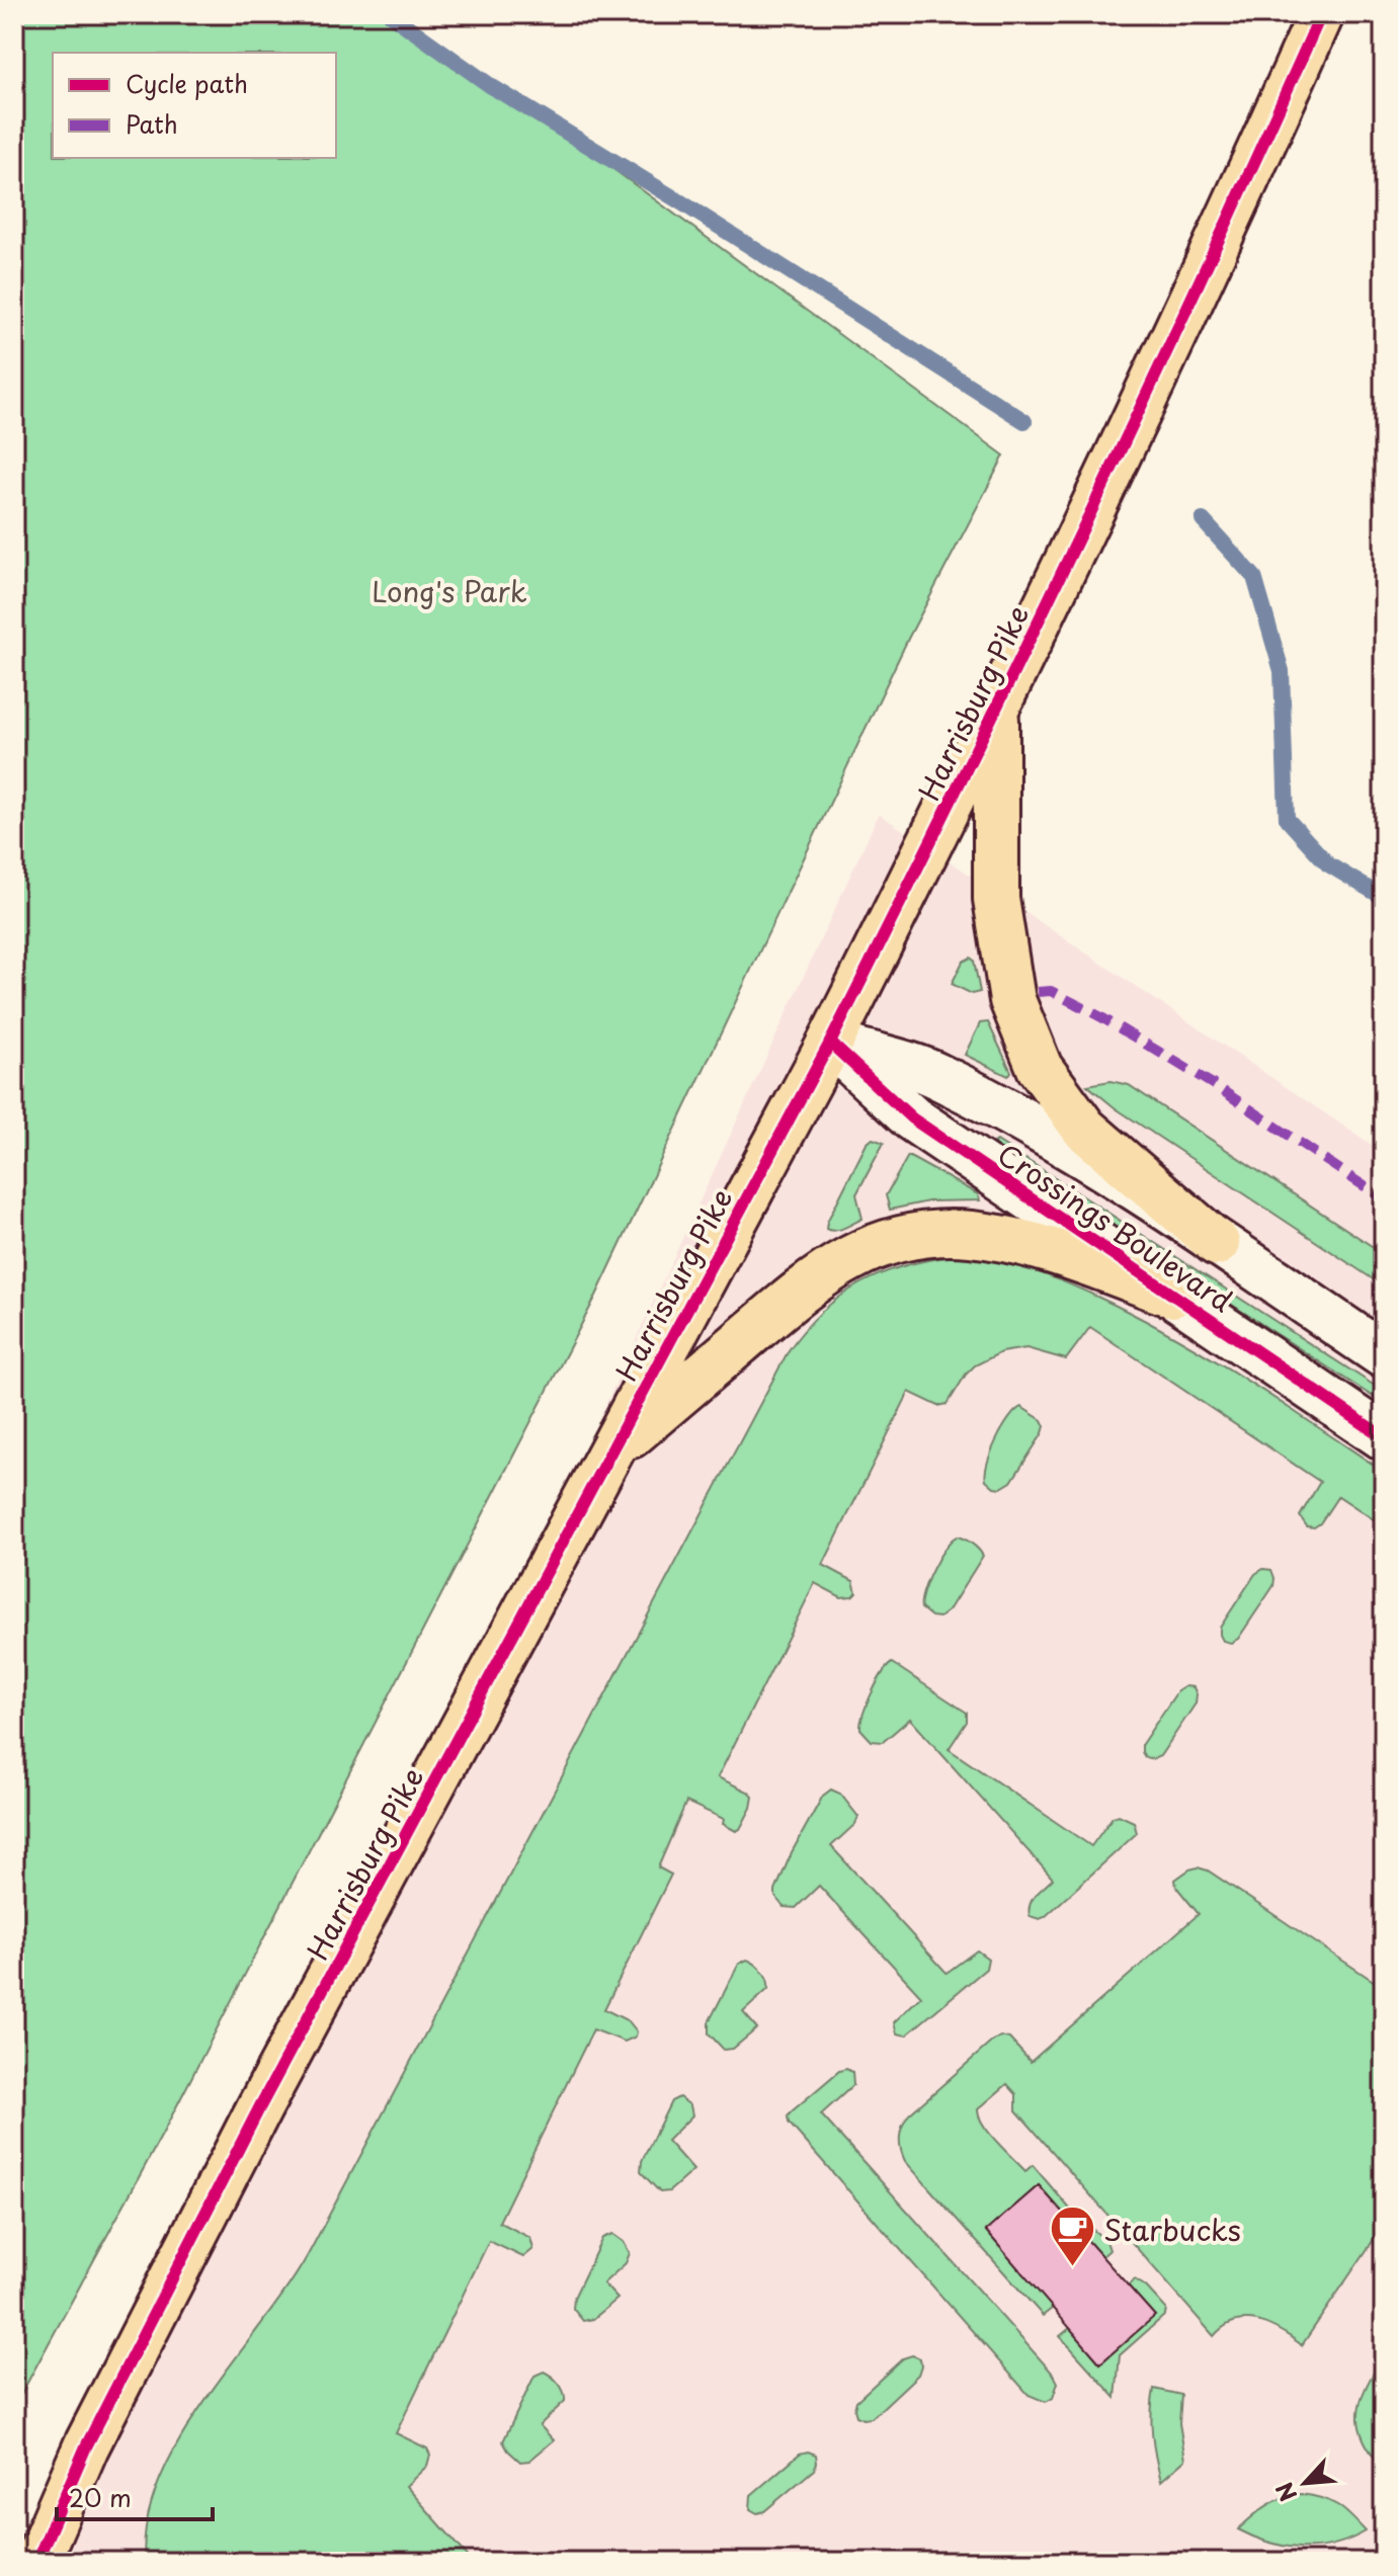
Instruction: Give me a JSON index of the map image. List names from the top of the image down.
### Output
{
  "streets": {
    "main road": ["Harrisburg Pike"],
    "street": ["Crossings Boulevard"]
  },
  "crossings": [
    ["Harrisburg Pike", "Crossings Boulevard"]
  ],
  "parks": ["Long's Park"],
  "places": {
    "cafe": ["Starbucks"]
  },
  "legend": ["Cycle path", "Path"],
  "scale_bar": "20 m",
  "north": "bottom left"
}
